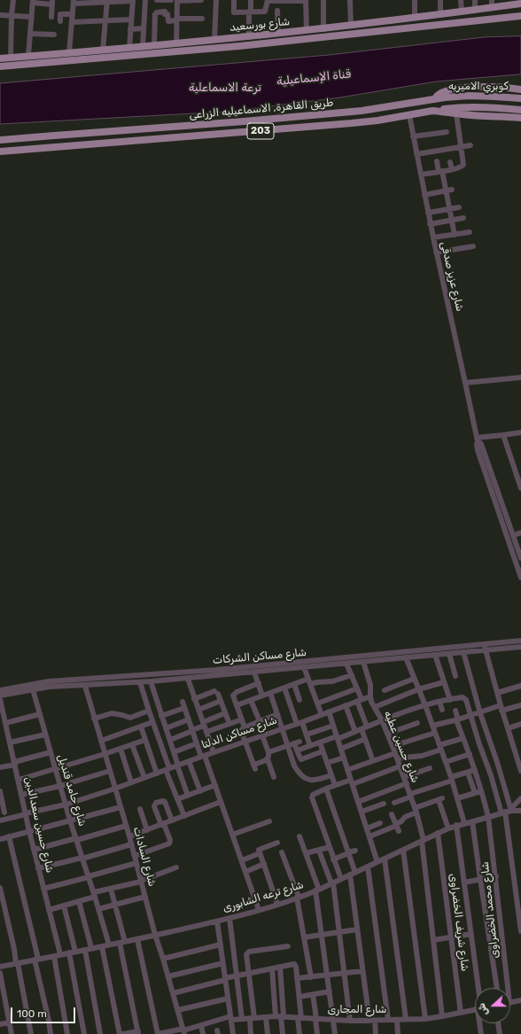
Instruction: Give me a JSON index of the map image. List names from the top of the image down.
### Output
{
  "streets": {
    "main road": [
      "شارع بورسعيد",
      "كوبري الاميريه",
      "طريق القاهرة, الاسماعيليه الزراعى",
      "203"
    ],
    "street": [
      "شارع عزيز صدقى",
      "شارع مساكن الشركات",
      "شارع مساكن الدلتا",
      "شارع حسين عطيه",
      "شارع حامد قنديل",
      "شارع حسين سعدالدين",
      "شارع السادات",
      "شارع ترعه الشابورى",
      "شارع محمد الخضراوى",
      "شارع شريف الخضراوى",
      "شارع المجارى"
    ]
  },
  "crossings": [
    ["كوبري الاميريه", "طريق القاهرة, الاسماعيليه الزراعى"],
    ["طريق القاهرة, الاسماعيليه الزراعى", "شارع عزيز صدقى"],
    ["شارع مساكن الشركات", "شارع حسين عطيه"],
    ["شارع مساكن الشركات", "شارع حامد قنديل"],
    ["شارع مساكن الشركات", "شارع السادات"],
    ["شارع مساكن الدلتا", "شارع حسين عطيه"],
    ["شارع مساكن الدلتا", "شارع حامد قنديل"],
    ["شارع مساكن الدلتا", "شارع حسين سعدالدين"],
    ["شارع مساكن الدلتا", "شارع السادات"],
    ["شارع حسين عطيه", "شارع ترعه الشابورى"],
    ["شارع حسين عطيه", "شارع المجارى"],
    ["شارع حامد قنديل", "شارع ترعه الشابورى"],
    ["شارع حسين سعدالدين", "شارع ترعه الشابورى"],
    ["شارع السادات", "شارع ترعه الشابورى"],
    ["شارع السادات", "شارع المجارى"],
    ["شارع ترعه الشابورى", "شارع محمد الخضراوى"],
    ["شارع ترعه الشابورى", "شارع شريف الخضراوى"],
    ["شارع شريف الخضراوى", "شارع المجارى"]
  ],
  "water": ["قناة الإسماعيلية", "ترعة الاسماعلية"],
  "scale_bar": "100 m",
  "north": "left"
}
